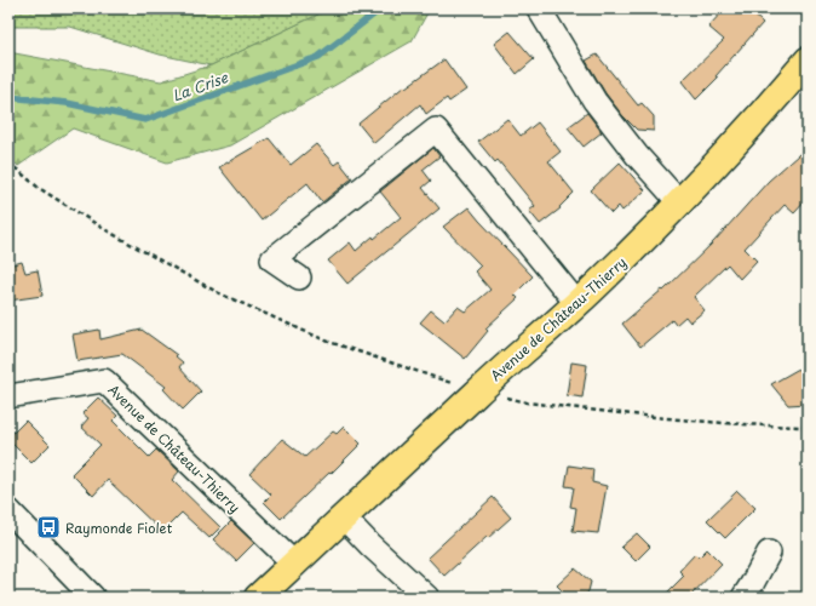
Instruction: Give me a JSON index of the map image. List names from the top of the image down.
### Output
{
  "streets": {
    "main road": ["Avenue de Château-Thierry"]
  },
  "water": ["La Crise"],
  "places": {
    "bus stop": ["Raymonde Fiolet"]
  }
}
